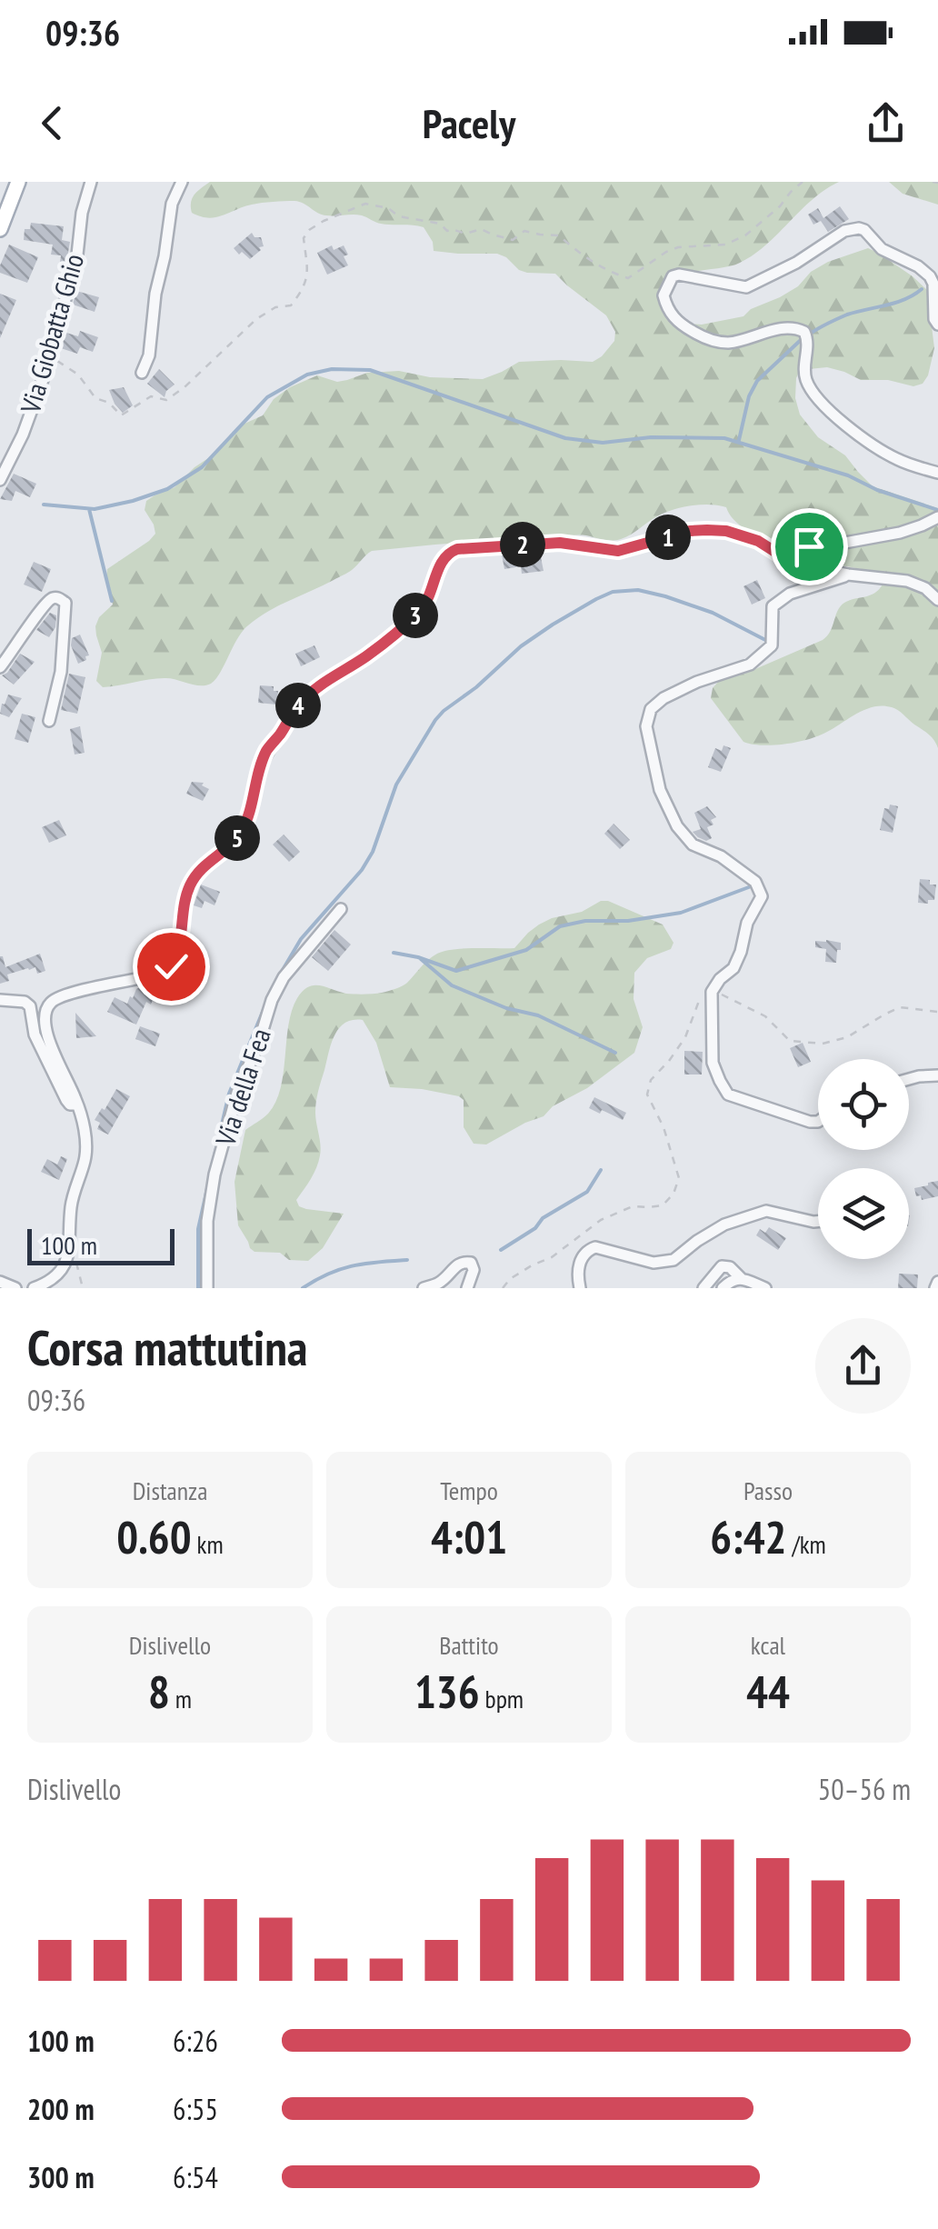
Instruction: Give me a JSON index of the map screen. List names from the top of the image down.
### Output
{
  "streets": {
    "street": ["Via Giobatta Ghio", "Via della Fea"]
  },
  "scale_bar": "100 m",
  "page": {
    "status": "09:36",
    "header": "Pacely",
    "pins": [
      "1",
      "2",
      "3",
      "4",
      "5"
    ],
    "scale": "100 m",
    "heading": ["Corsa mattutina", "09:36"],
    "stats": [
      ["Distanza", "0.60 km"],
      ["Tempo", "4:01"],
      ["Passo", "6:42 /km"],
      ["Dislivello", "8 m"],
      ["Battito", "136 bpm"],
      ["kcal", "44"]
    ],
    "chart": ["Dislivello", "50–56 m"],
    "list": [
      {
        "name": "100 m",
        "note": "6:26"
      },
      {
        "name": "200 m",
        "note": "6:55"
      },
      {
        "name": "300 m",
        "note": "6:54"
      }
    ]
  }
}
